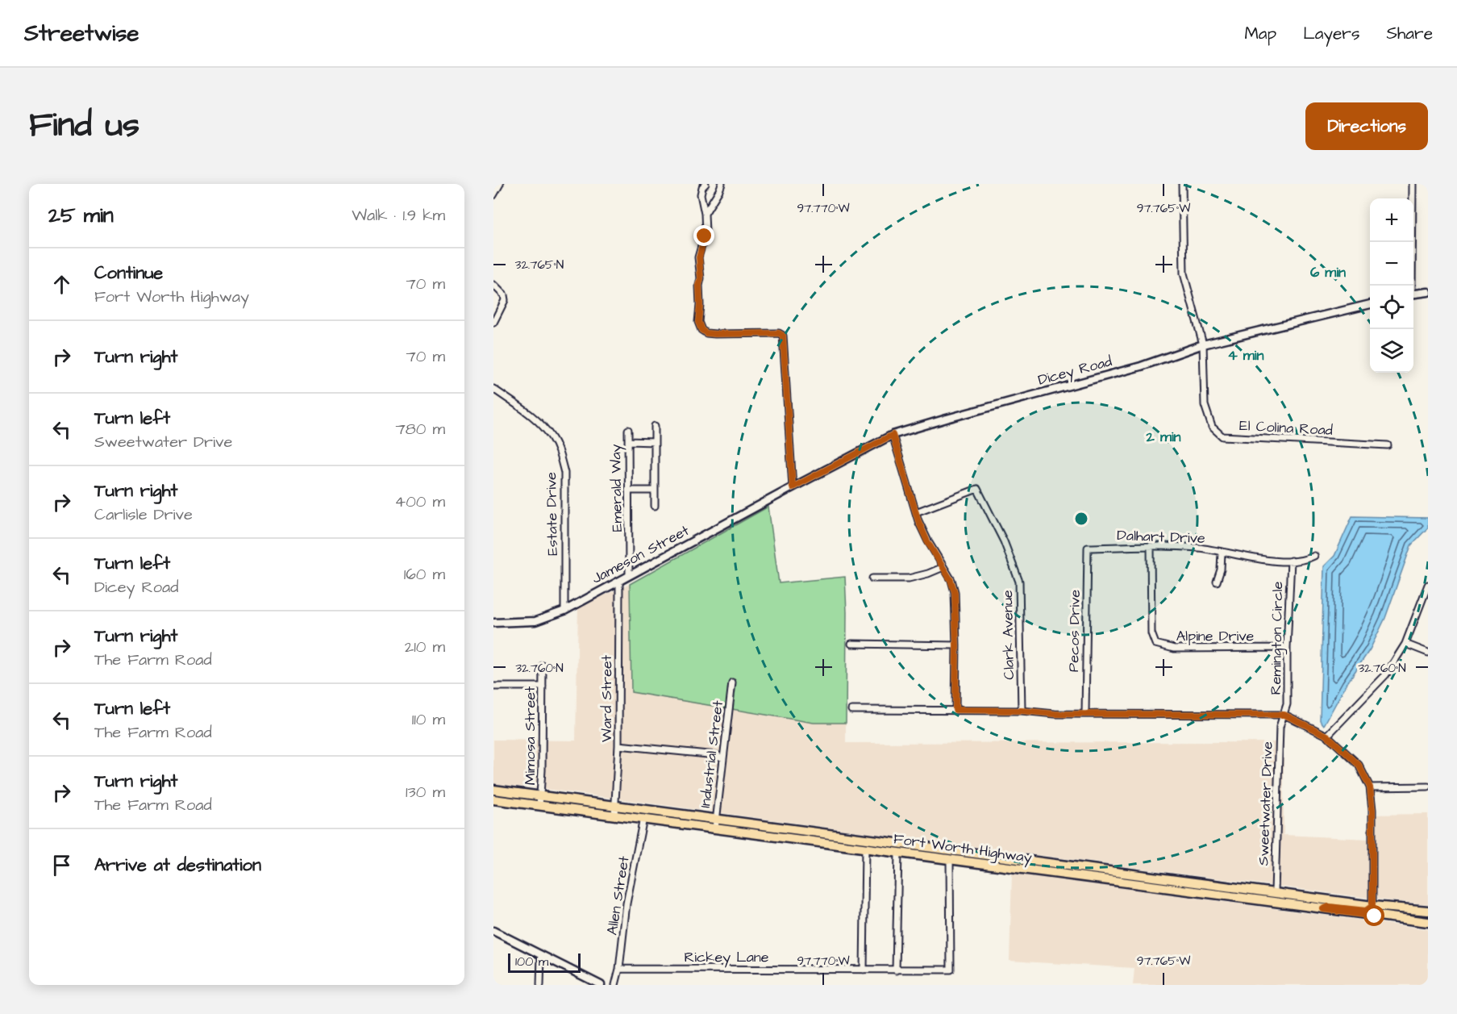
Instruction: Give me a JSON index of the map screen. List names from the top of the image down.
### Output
{
  "streets": {
    "main road": ["Fort Worth Highway"],
    "street": [
      "Dicey Road",
      "El Colina Road",
      "Emerald Way",
      "Estate Drive",
      "Dalhart Drive",
      "Jameson Street",
      "Pecos Drive",
      "Clark Avenue",
      "Alpine Drive",
      "Remington Circle",
      "Ward Street",
      "Mimosa Street",
      "Industrial Street",
      "Sweetwater Drive",
      "Allen Street",
      "Rickey Lane"
    ]
  },
  "crossings": [
    ["Dicey Road", "El Colina Road"],
    ["Dicey Road", "Jameson Street"],
    ["Emerald Way", "Jameson Street"],
    ["Estate Drive", "Jameson Street"],
    ["Dalhart Drive", "Pecos Drive"],
    ["Dalhart Drive", "Alpine Drive"],
    ["Dalhart Drive", "Remington Circle"],
    ["Jameson Street", "Ward Street"],
    ["Alpine Drive", "Remington Circle"],
    ["Remington Circle", "Sweetwater Drive"],
    ["Ward Street", "Fort Worth Highway"],
    ["Mimosa Street", "Fort Worth Highway"],
    ["Industrial Street", "Fort Worth Highway"],
    ["Sweetwater Drive", "Fort Worth Highway"],
    ["Fort Worth Highway", "Allen Street"],
    ["Fort Worth Highway", "Rickey Lane"],
    ["Allen Street", "Rickey Lane"]
  ],
  "scale_bar": "100 m",
  "page": {
    "header": "Streetwise",
    "nav": ["Map", "Layers", "Share"],
    "title": "Find us",
    "buttons": "Directions",
    "heading": ["25 min", "Walk · 1.9 km"],
    "map_buttons": ["+", "−"],
    "list": [
      ["Continue", "Fort Worth Highway", "70 m"],
      ["Turn right", "70 m"],
      ["Turn left", "Sweetwater Drive", "780 m"],
      ["Turn right", "Carlisle Drive", "400 m"],
      ["Turn left", "Dicey Road", "160 m"],
      ["Turn right", "The Farm Road", "210 m"],
      ["Turn left", "The Farm Road", "110 m"],
      ["Turn right", "The Farm Road", "130 m"],
      "Arrive at destination"
    ],
    "scale": "100 m"
  },
  "coordinates": [
    "97.770°W",
    "97.765°W",
    "32.765°N",
    "32.760°N"
  ],
  "rings": ["6 min", "4 min", "2 min"]
}
